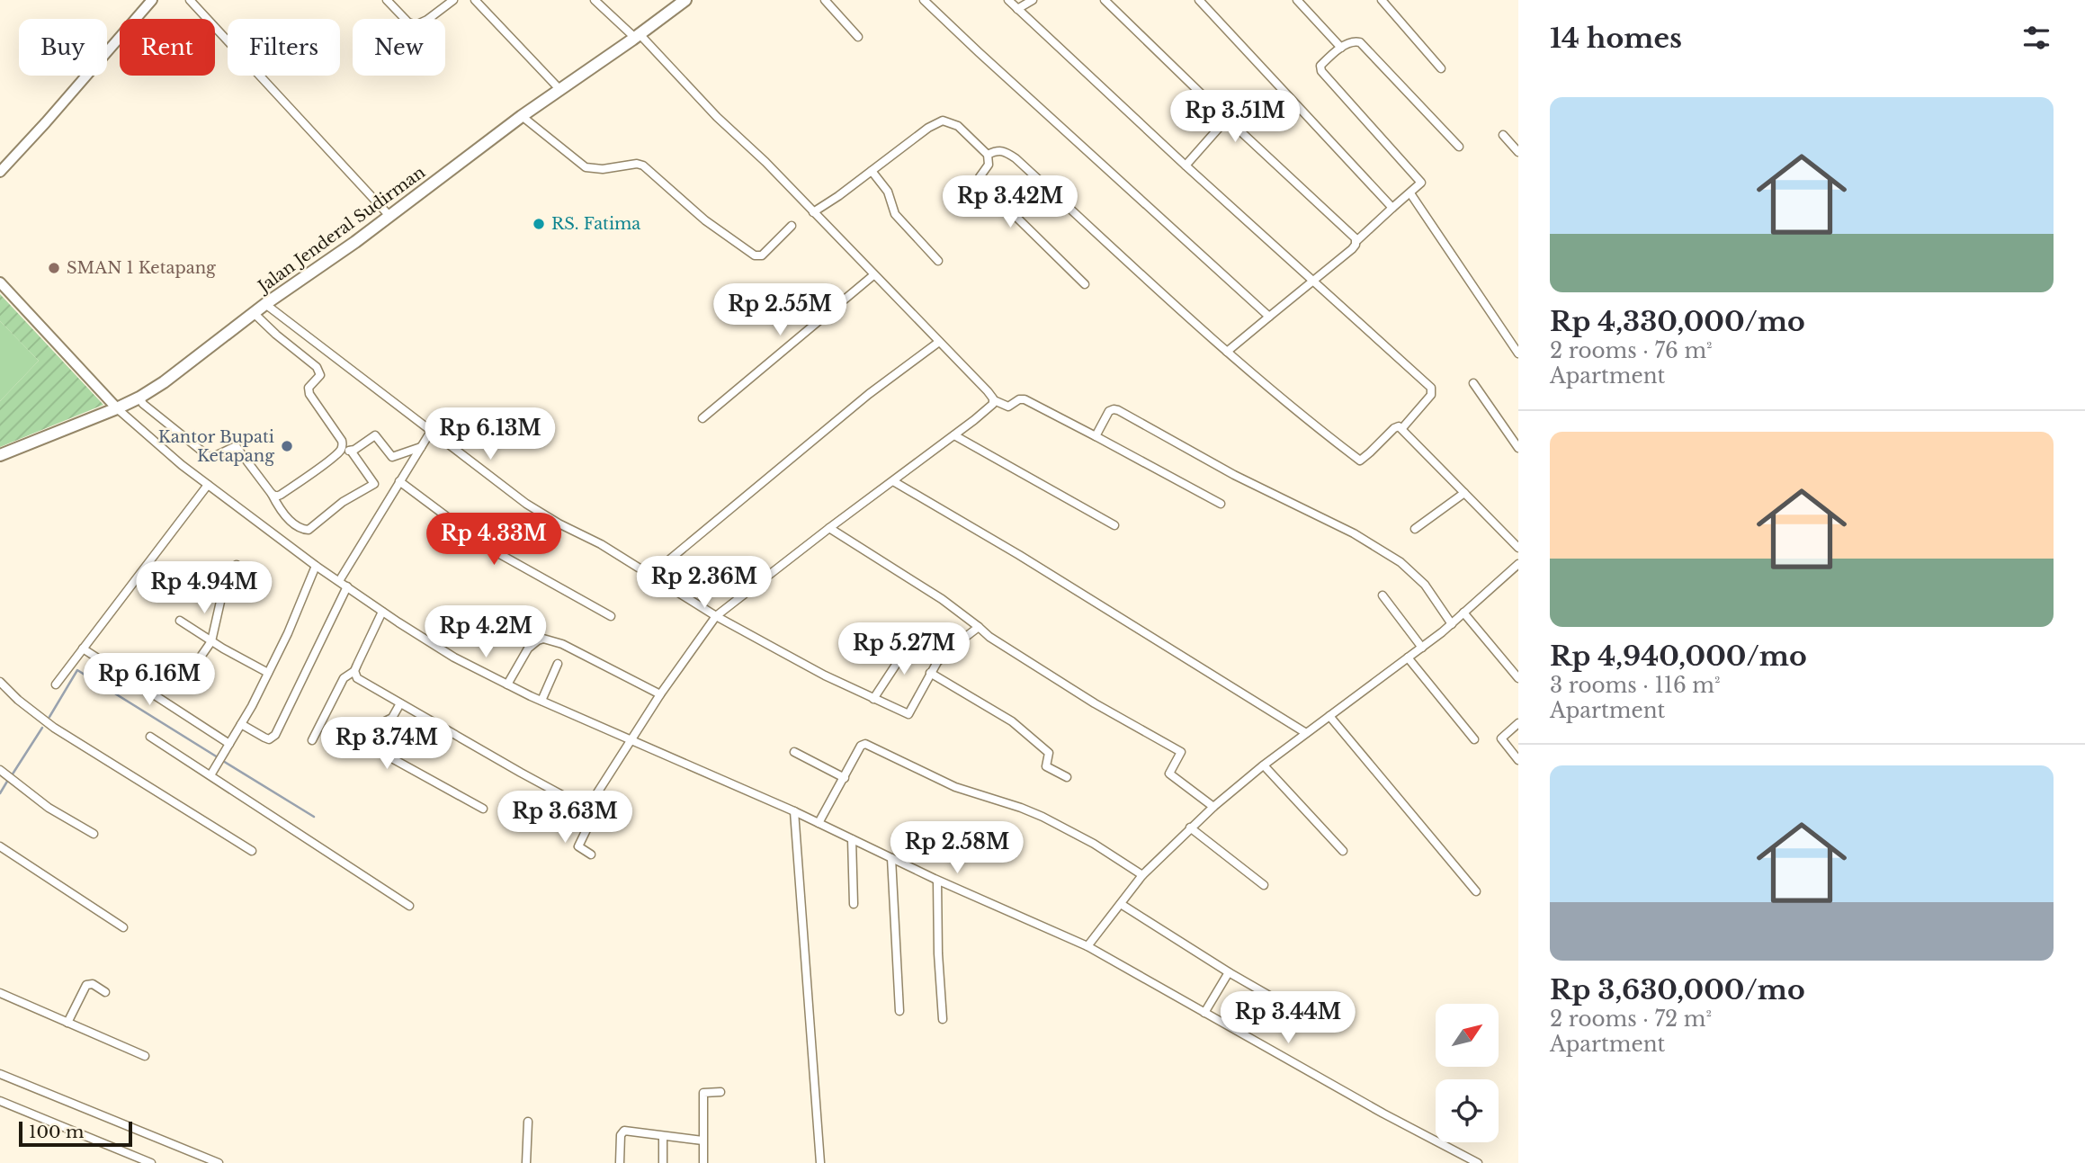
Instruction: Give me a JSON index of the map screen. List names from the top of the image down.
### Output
{
  "streets": {
    "main road": ["Jalan Jenderal Sudirman"]
  },
  "places": ["RS. Fatima", "SMAN 1 Ketapang", "Kantor Bupati Ketapang"],
  "scale_bar": "100 m",
  "north": "top right",
  "page": {
    "heading": "14 homes",
    "chip": [
      "Buy",
      "Rent",
      "Filters",
      "New"
    ],
    "list": [
      {
        "name": "Rp 4,330,000/mo",
        "note": "2 rooms · 76 m² · Apartment"
      },
      {
        "name": "Rp 4,940,000/mo",
        "note": "3 rooms · 116 m² · Apartment"
      },
      {
        "name": "Rp 3,630,000/mo",
        "note": "2 rooms · 72 m² · Apartment"
      }
    ],
    "price": [
      "Rp 3.51M",
      "Rp 3.42M",
      "Rp 2.55M",
      "Rp 6.13M",
      "Rp 4.33M",
      "Rp 2.36M",
      "Rp 4.94M",
      "Rp 4.2M",
      "Rp 5.27M",
      "Rp 6.16M",
      "Rp 3.74M",
      "Rp 3.63M",
      "Rp 2.58M",
      "Rp 3.44M"
    ],
    "scale": "100 m"
  }
}
